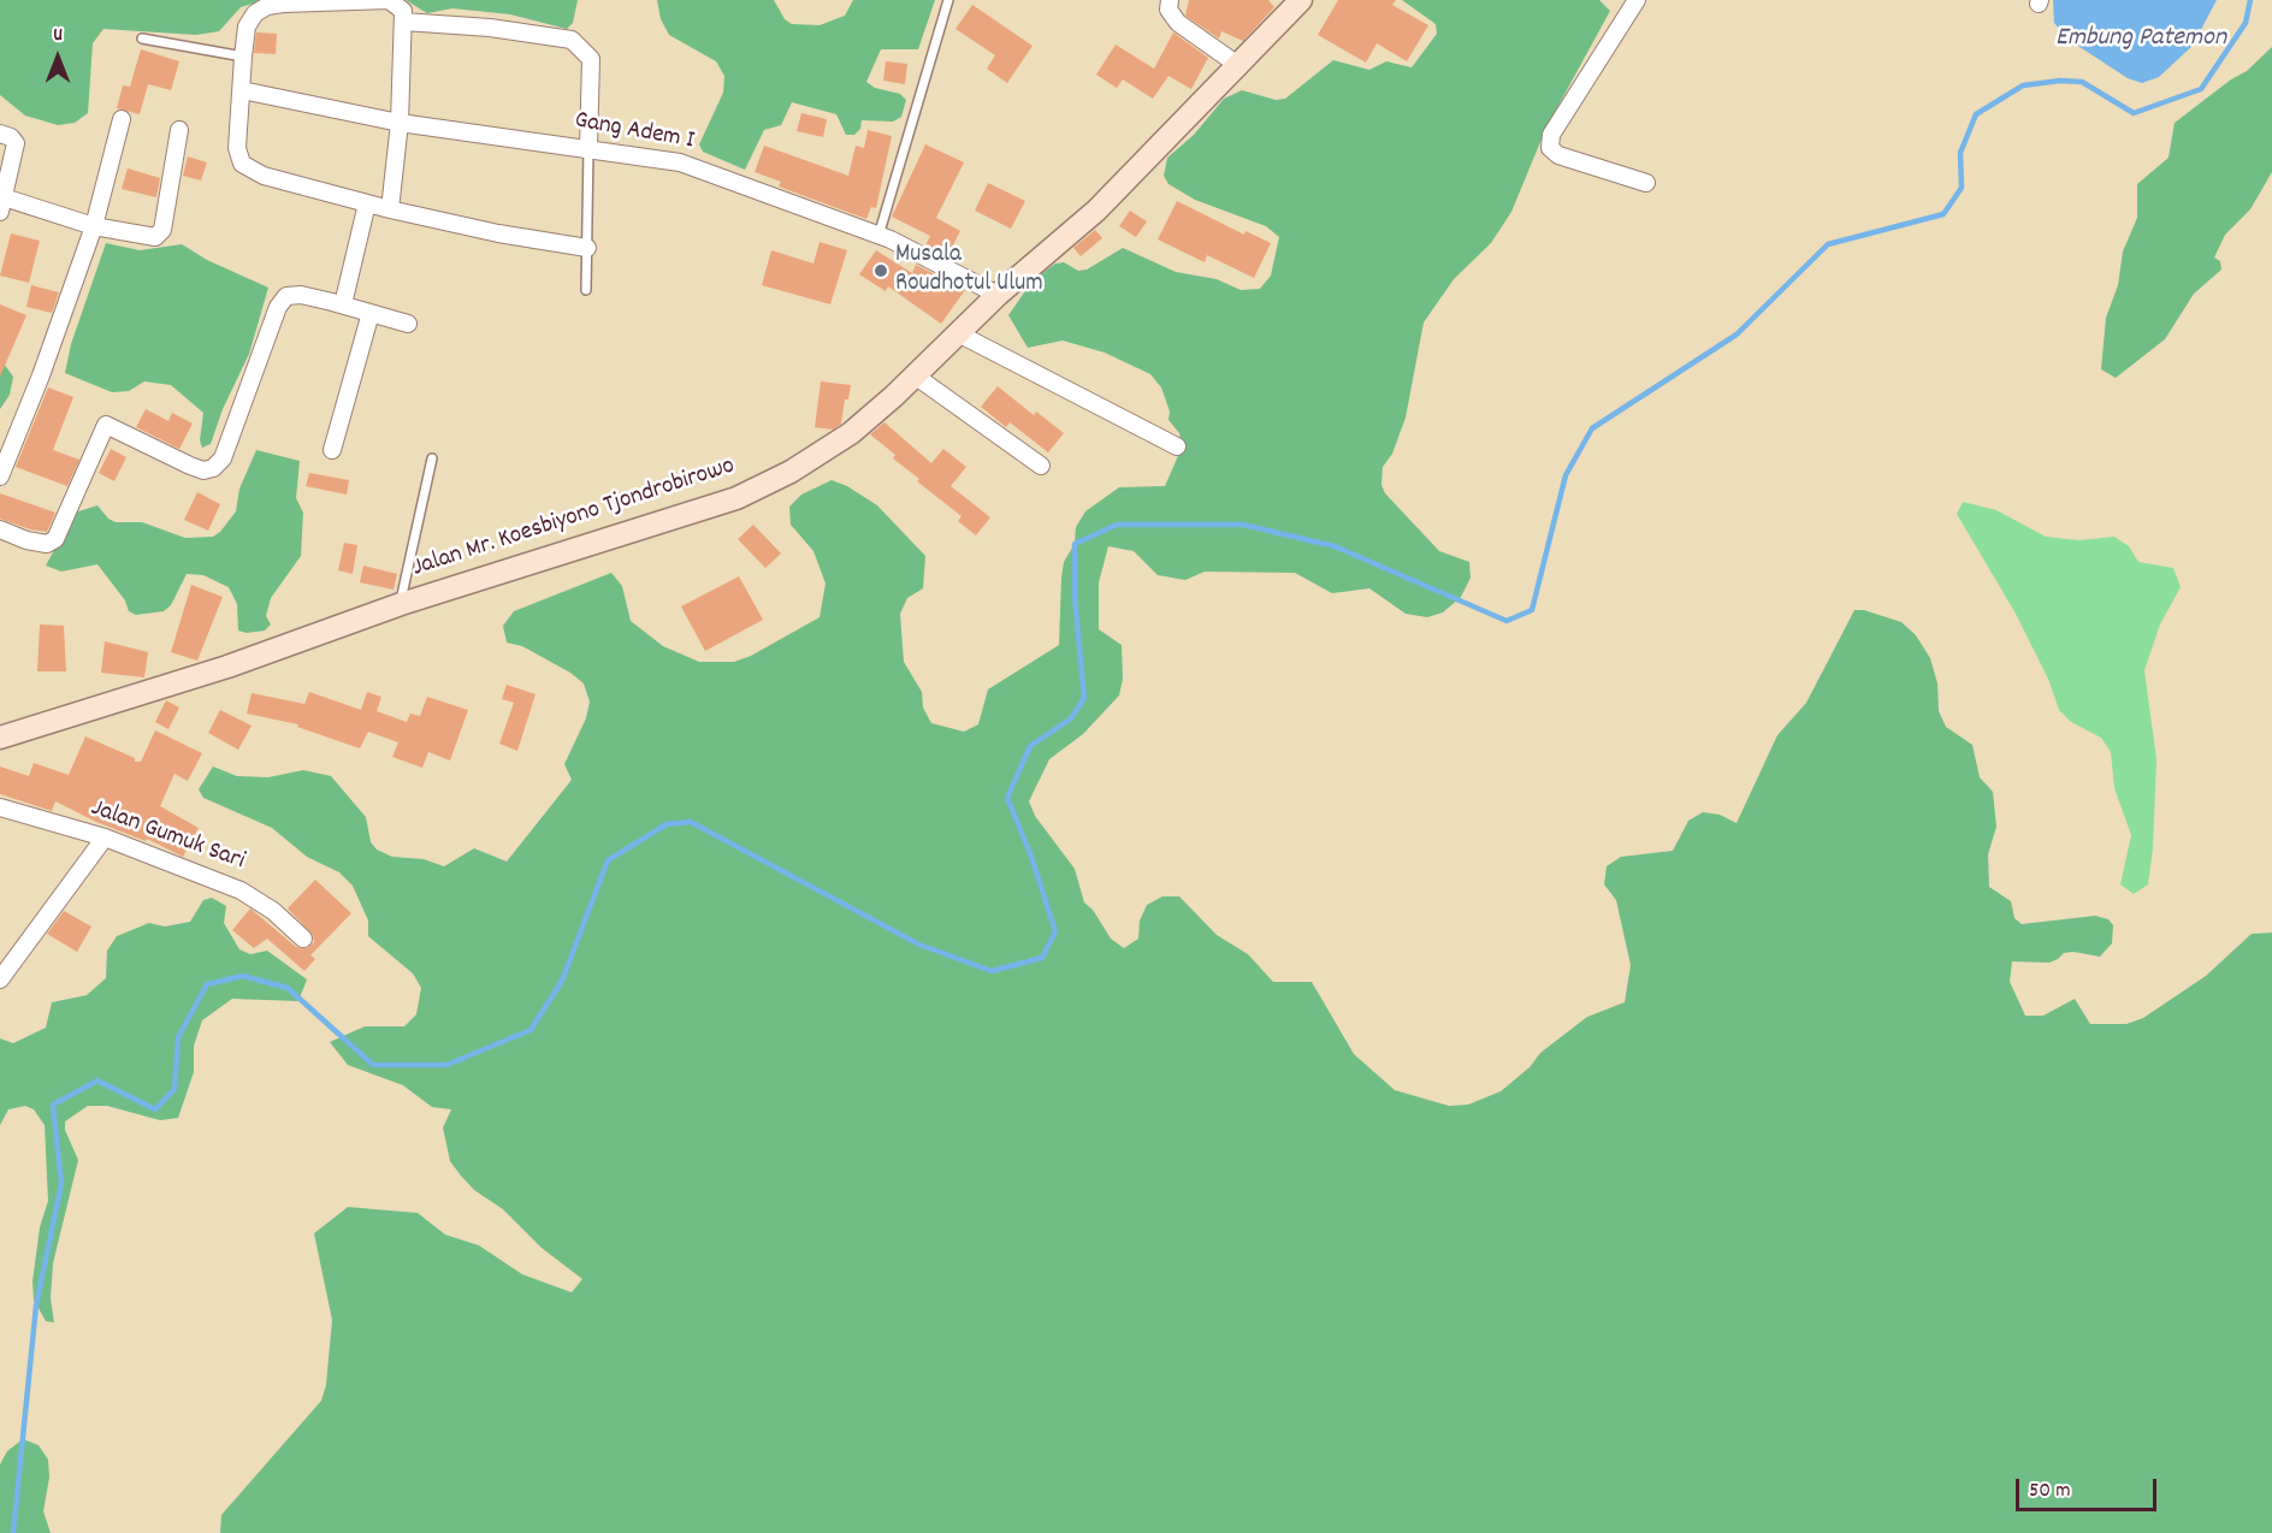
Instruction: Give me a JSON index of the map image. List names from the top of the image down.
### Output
{
  "streets": {
    "main road": ["Jalan Mr. Koesbiyono Tjondrobirowo"],
    "street": ["Gang Adem I", "Jalan Gumuk Sari"]
  },
  "crossings": [
    ["Gang Adem I", "Jalan Mr. Koesbiyono Tjondrobirowo"]
  ],
  "water": ["Embung Patemon"],
  "places": ["Musala Roudhotul Ulum"],
  "scale_bar": "50 m",
  "north": "top"
}
